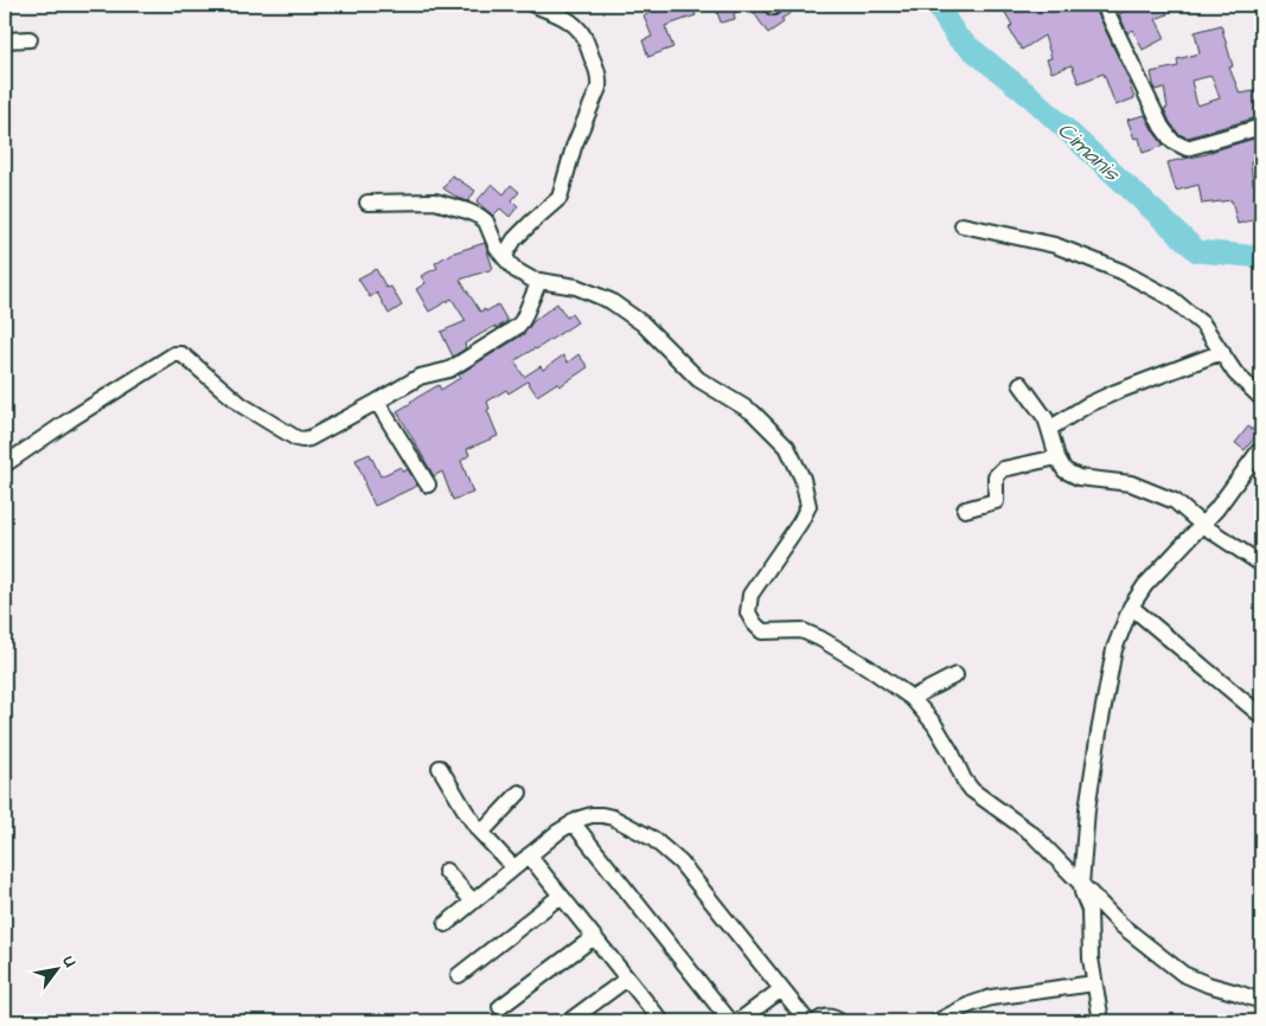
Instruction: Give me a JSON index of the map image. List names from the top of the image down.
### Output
{
  "water": ["Cimanis"],
  "north": "top right"
}
